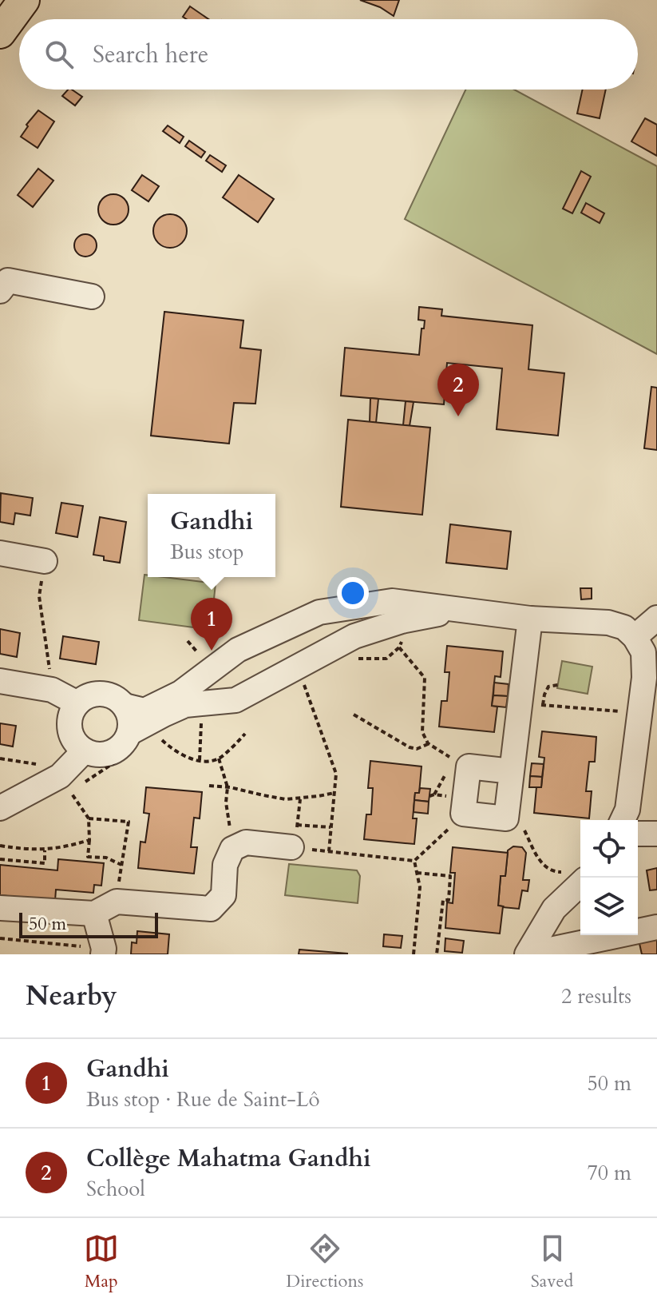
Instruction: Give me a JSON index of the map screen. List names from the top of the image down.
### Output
{
  "scale_bar": "50 m",
  "page": {
    "search": "Search here",
    "pins": ["2", "1"],
    "popup": ["Gandhi", "Bus stop"],
    "scale": "50 m",
    "heading": ["Nearby", "2 results"],
    "list": [
      {
        "mark": "1",
        "name": "Gandhi",
        "note": "Bus stop · Rue de Saint-Lô",
        "value": "50 m"
      },
      {
        "mark": "2",
        "name": "Collège Mahatma Gandhi",
        "note": "School",
        "value": "70 m"
      }
    ],
    "nav": ["Map", "Directions", "Saved"]
  }
}
